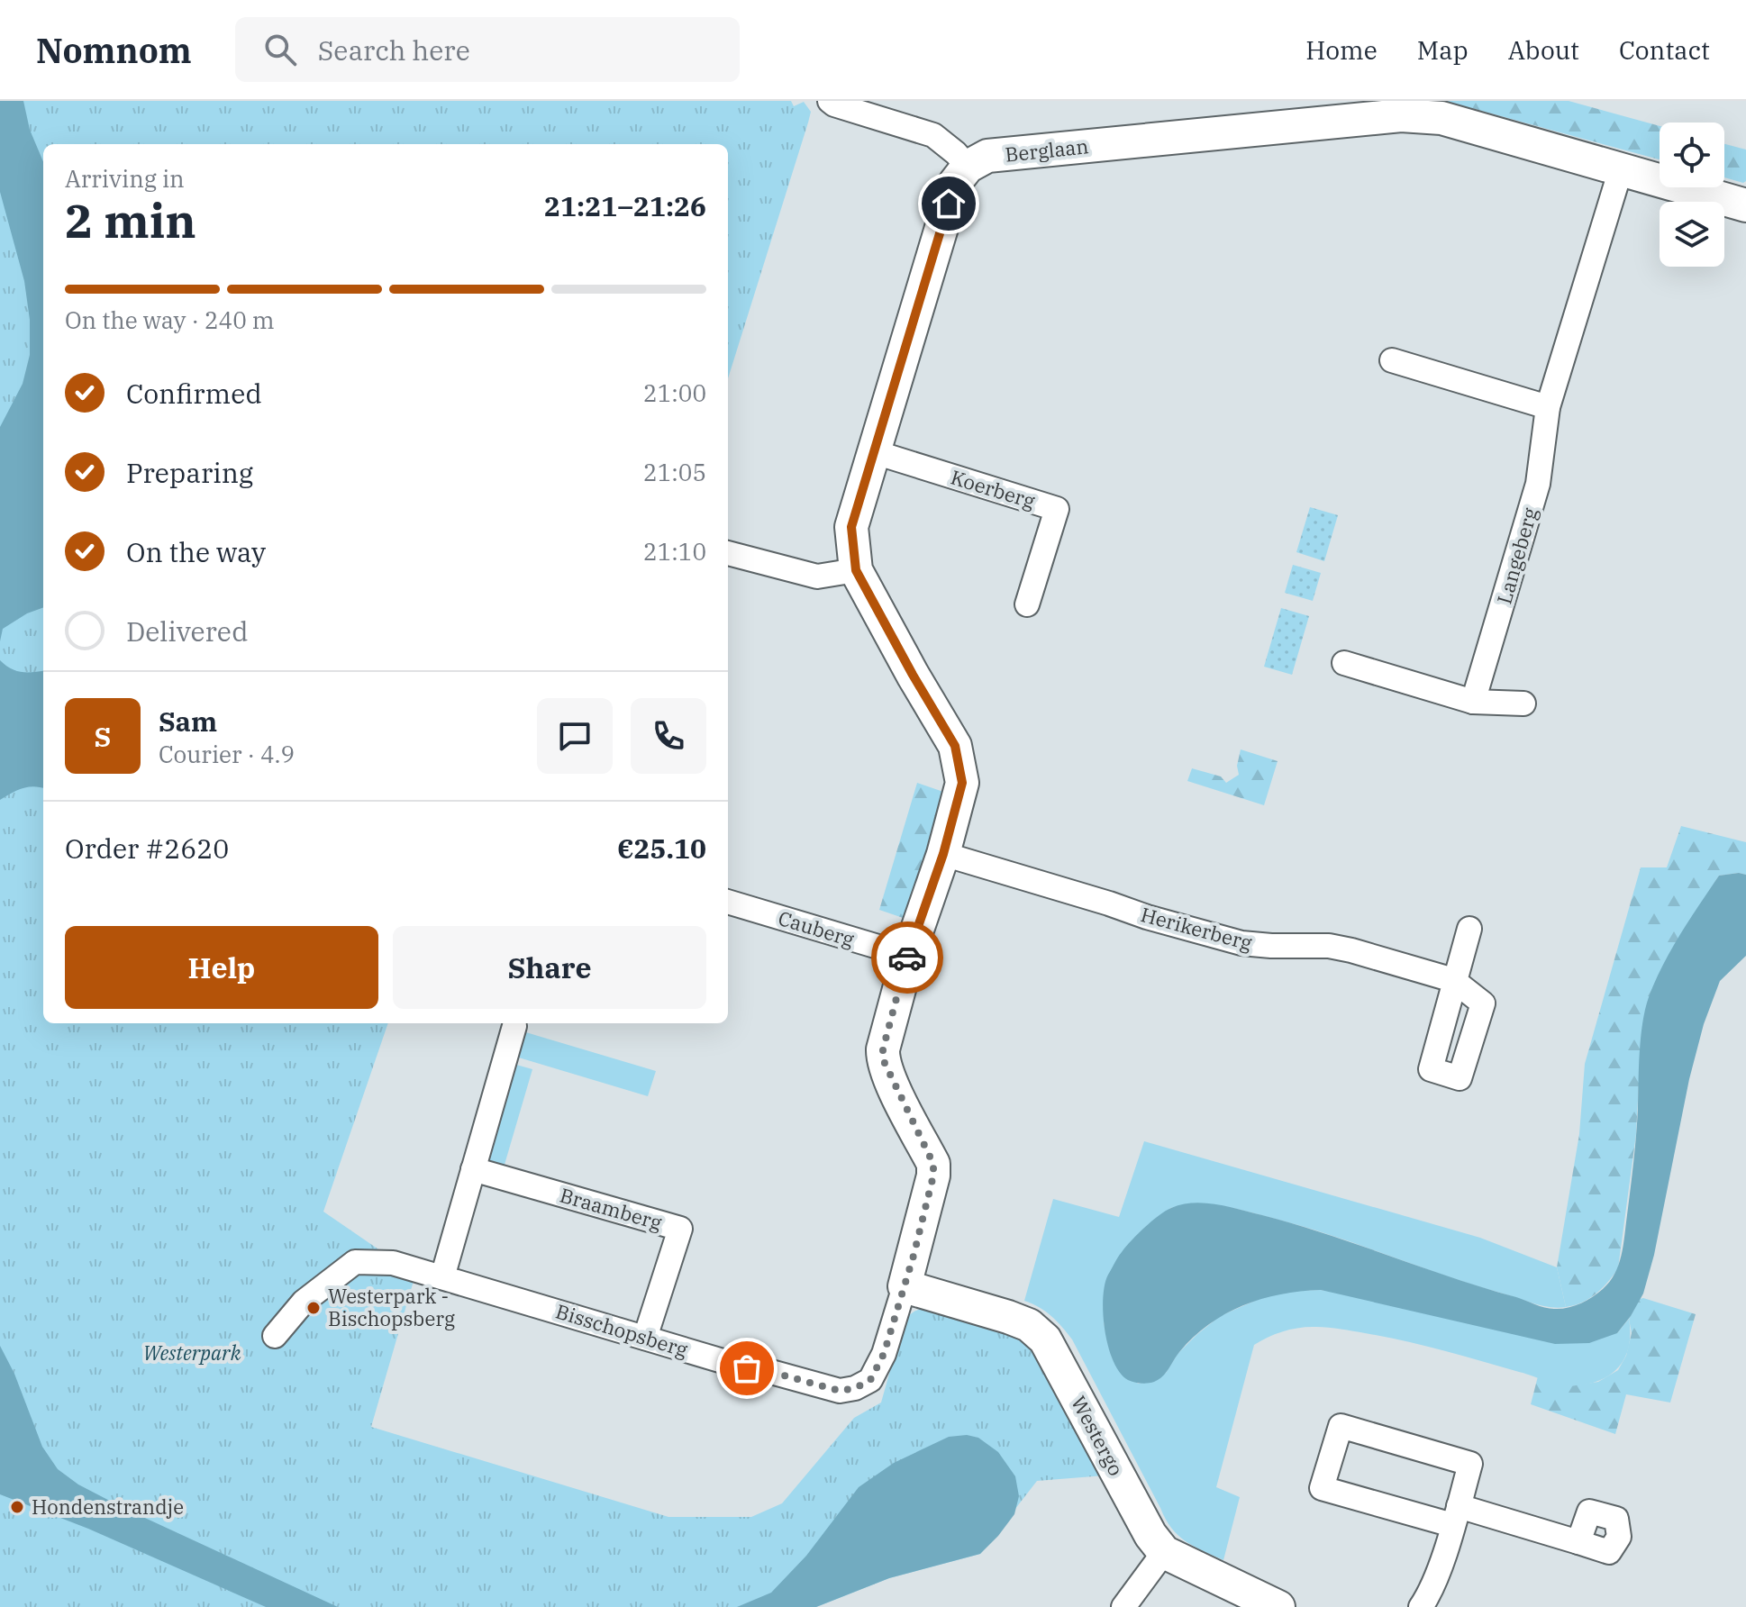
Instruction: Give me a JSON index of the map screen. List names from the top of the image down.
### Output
{
  "streets": {
    "street": [
      "Berglaan",
      "Koerberg",
      "Langeberg",
      "Cauberg",
      "Herikerberg",
      "Braamberg",
      "Bisschopsberg",
      "Westergo"
    ]
  },
  "crossings": [
    ["Berglaan", "Langeberg"],
    ["Braamberg", "Bisschopsberg"],
    ["Bisschopsberg", "Westergo"]
  ],
  "parks": ["Westerpark"],
  "places": ["Westerpark - Bischopsberg", "Hondenstrandje"],
  "page": {
    "header": "Nomnom",
    "search": "Search here",
    "nav": [
      "Home",
      "Map",
      "About",
      "Contact"
    ],
    "heading": ["2 min", "Arriving in", "21:21–21:26"],
    "panel": [
      "Sam",
      "Courier · 4.9",
      "Order #2620",
      "€25.10"
    ],
    "bar": "On the way · 240 m",
    "list": [
      ["Confirmed", "21:00"],
      ["Preparing", "21:05"],
      ["On the way", "21:10"],
      "Delivered"
    ],
    "round": "S",
    "buttons": ["Help", "Share"]
  }
}
